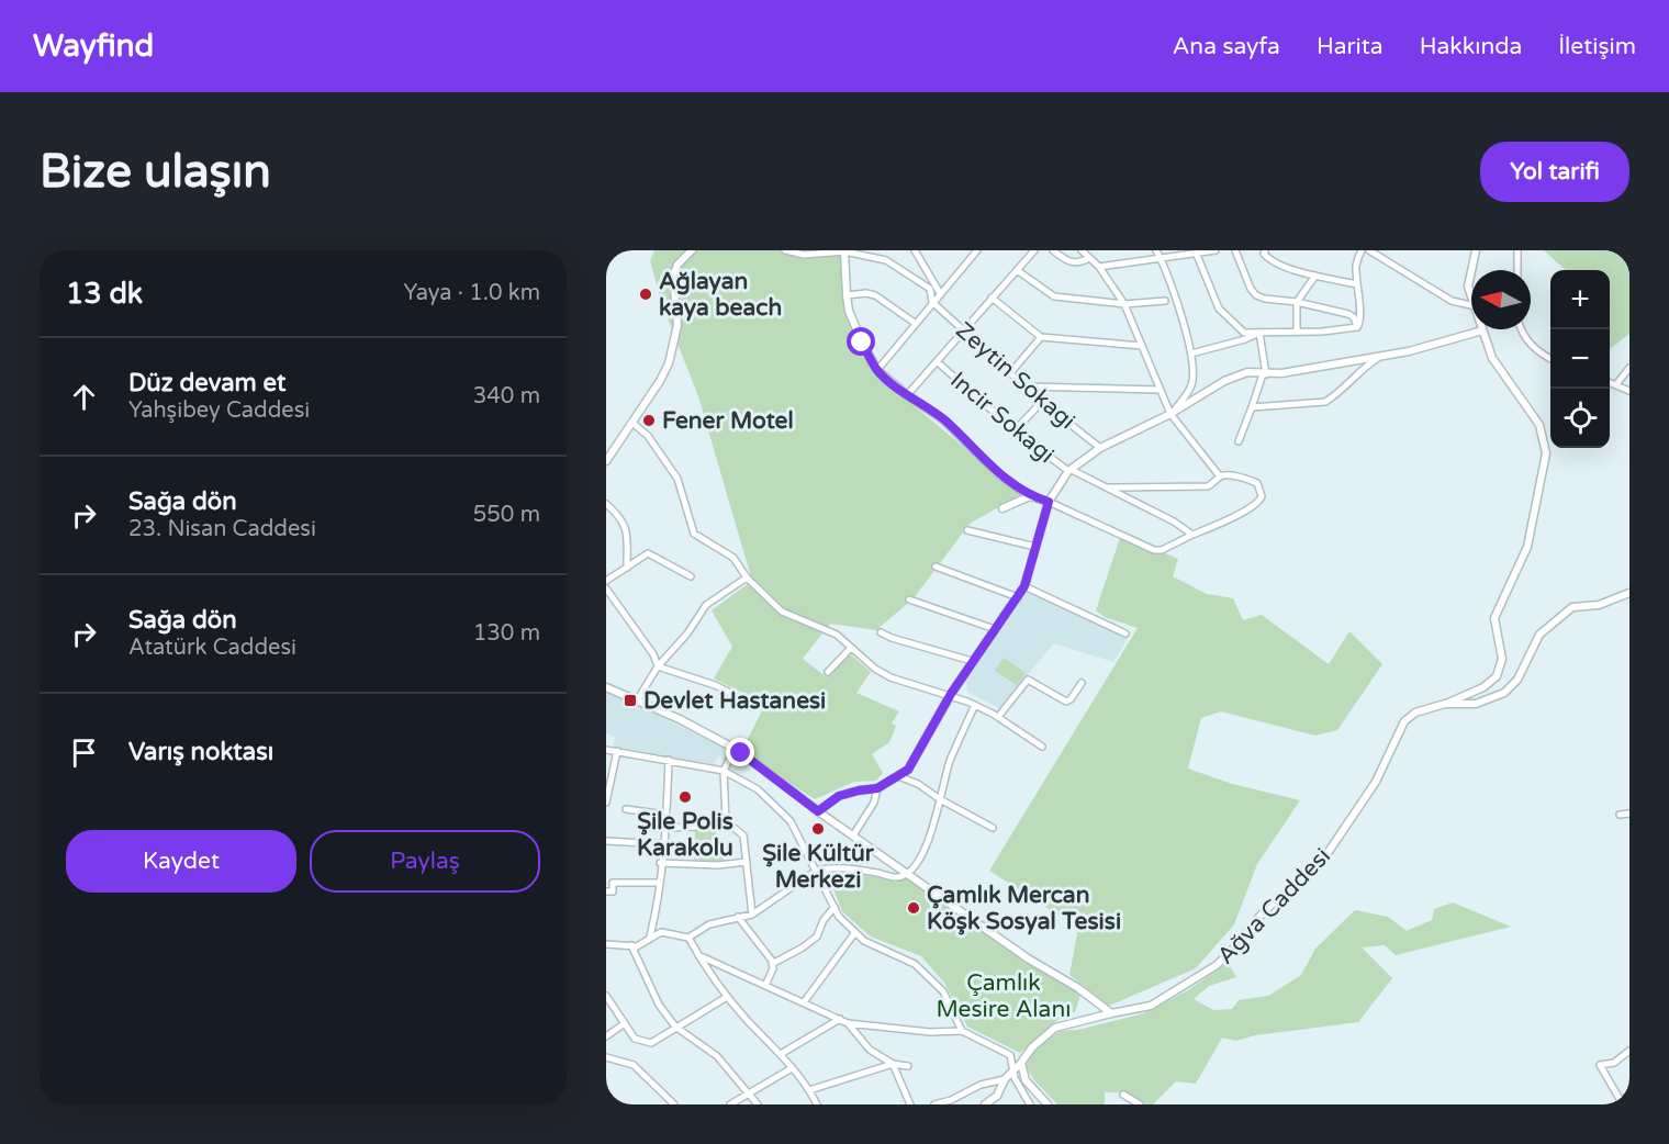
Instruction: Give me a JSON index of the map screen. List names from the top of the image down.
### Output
{
  "streets": {
    "street": ["Zeytin Sokagi", "Incir Sokagi", "Ağva Caddesi"]
  },
  "parks": ["Çamlık Mesire Alanı"],
  "places": {
    "other": [
      "Ağlayan kaya beach",
      "Fener Motel",
      "Şile Polis Karakolu",
      "Şile Kültür Merkezi",
      "Çamlık Mercan Köşk Sosyal Tesisi"
    ],
    "transit": ["Devlet Hastanesi"]
  },
  "north": "left",
  "page": {
    "header": "Wayfind",
    "nav": [
      "Ana sayfa",
      "Harita",
      "Hakkında",
      "İletişim"
    ],
    "buttons": [
      "Yol tarifi",
      ["Kaydet", "Paylaş"]
    ],
    "title": "Bize ulaşın",
    "heading": ["13 dk", "Yaya · 1.0 km"],
    "map_buttons": ["+", "−"],
    "list": [
      ["Düz devam et", "Yahşibey Caddesi", "340 m"],
      ["Sağa dön", "23. Nisan Caddesi", "550 m"],
      ["Sağa dön", "Atatürk Caddesi", "130 m"],
      "Varış noktası"
    ]
  }
}
